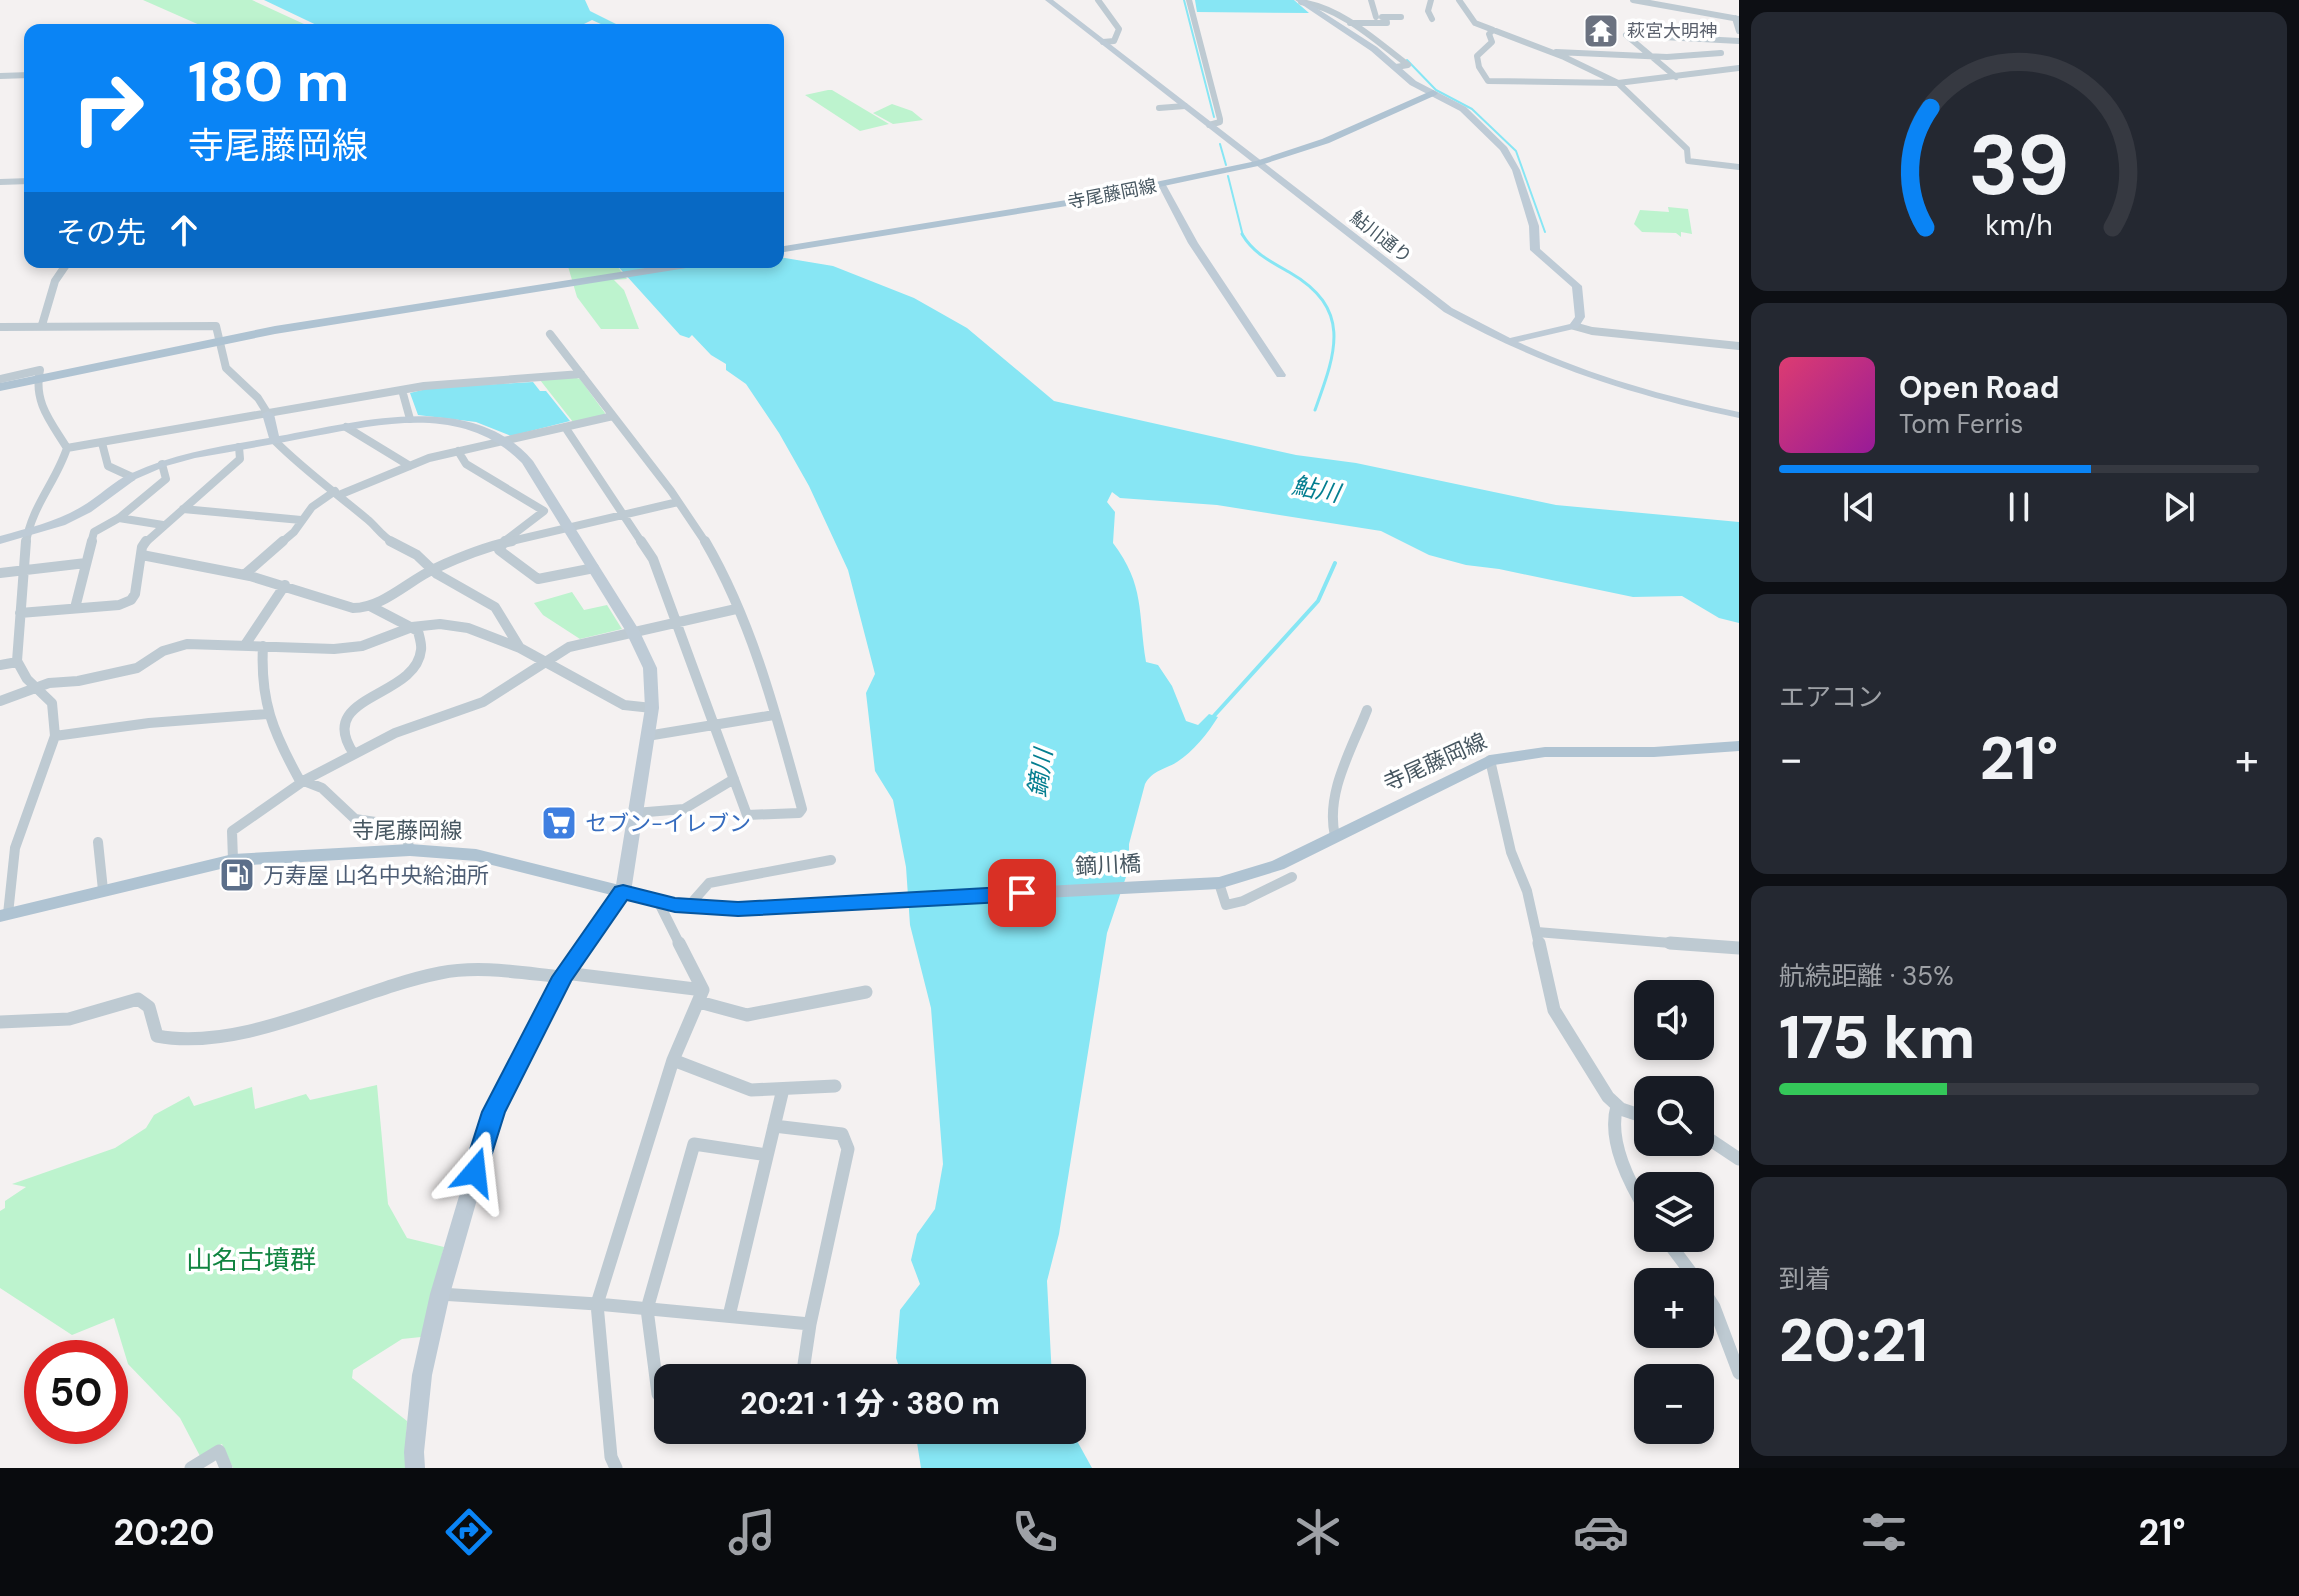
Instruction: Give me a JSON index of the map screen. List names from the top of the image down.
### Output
{
  "streets": {
    "main road": ["寺尾藤岡線", "鏑川橋"],
    "street": ["鮎川通り"]
  },
  "crossings": [
    ["寺尾藤岡線", "鮎川通り"],
    ["寺尾藤岡線", "鏑川橋"]
  ],
  "water": ["鮎川", "鏑川"],
  "parks": ["山名古墳群"],
  "places": {
    "temple": ["萩宮大明神"],
    "supermarket": ["セブン-イレブン"],
    "fuel station": ["万寿屋 山名中央給油所"]
  },
  "page": {
    "turn": ["180 m", "寺尾藤岡線"],
    "then": "その先",
    "song": ["Open Road", "Tom Ferris"],
    "tile": [
      "エアコン",
      ["航続距離 · 35%", "175 km"],
      ["到着", "20:21"]
    ],
    "heat": ["−", "21°", "+"],
    "map_buttons": ["+", "−"],
    "limit": "50",
    "trip": "20:21 · 1 分 · 380 m",
    "tabs": ["20:20", "21°"],
    "gauge": ["39", "km/h"]
  }
}
